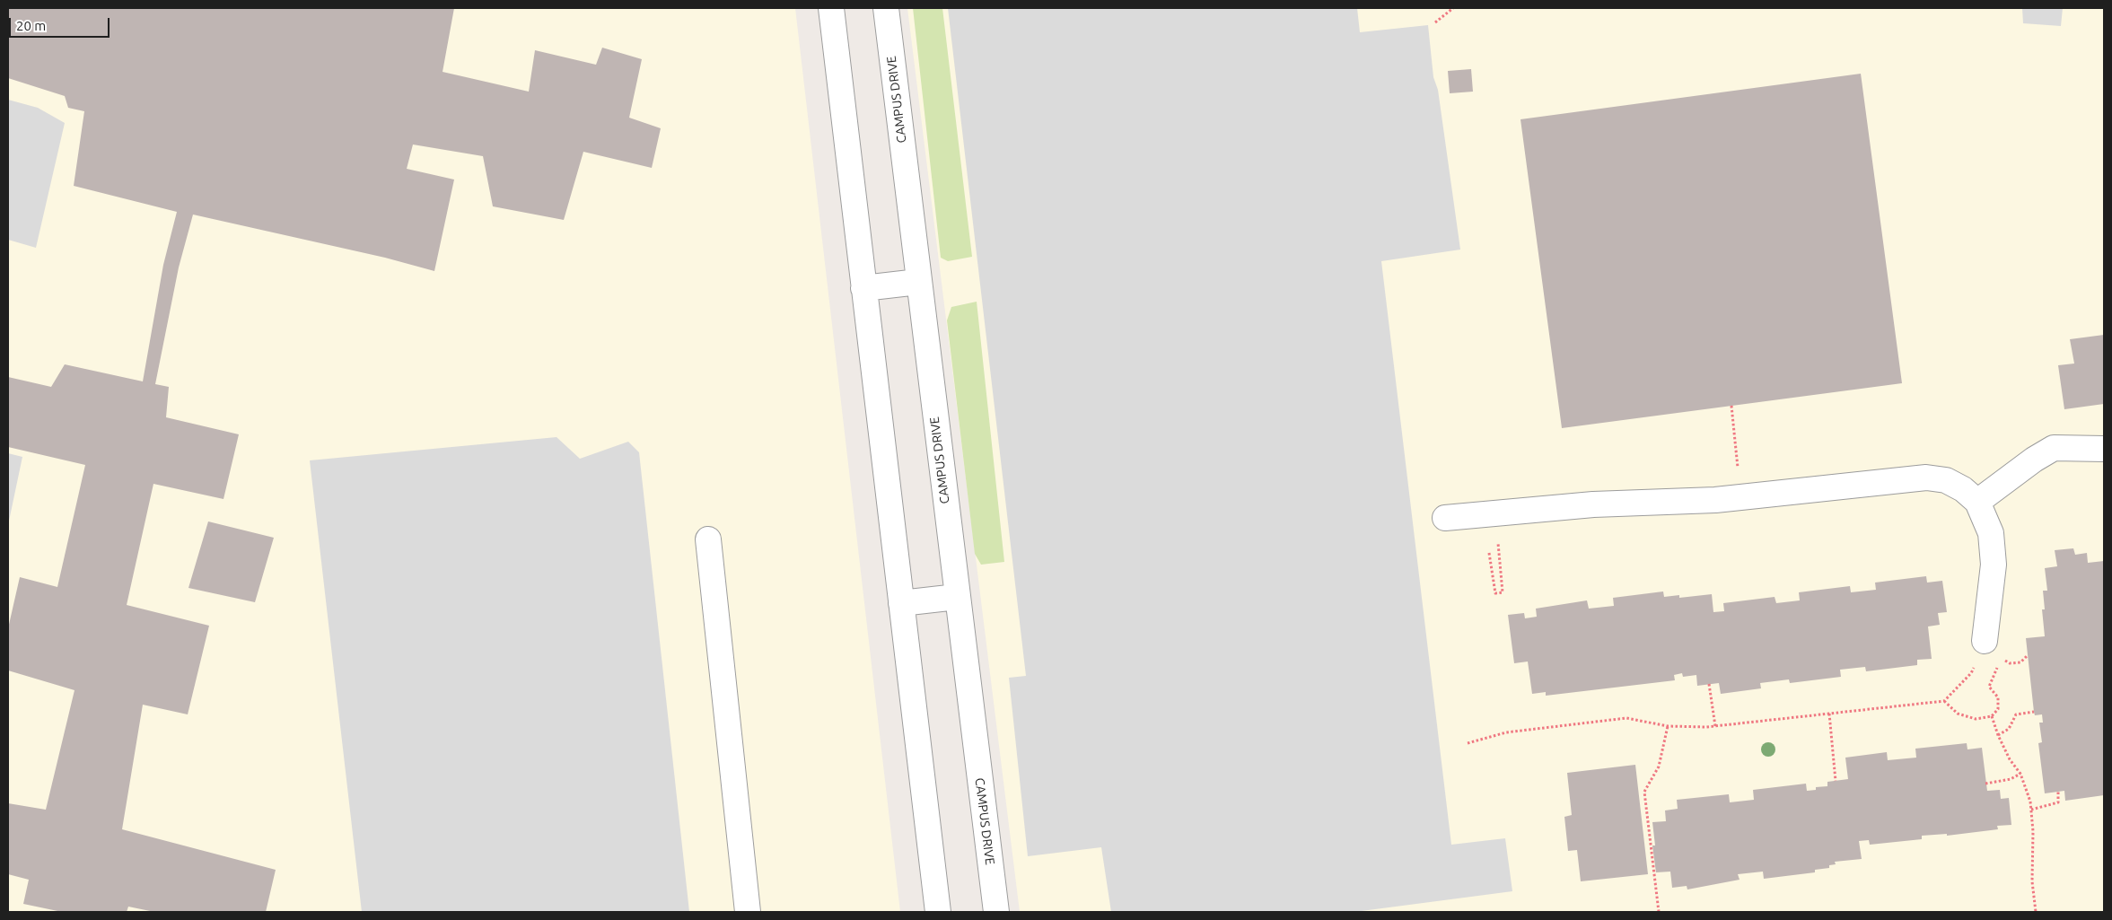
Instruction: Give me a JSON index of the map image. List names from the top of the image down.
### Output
{
  "streets": {
    "street": ["CAMPUS DRIVE"]
  },
  "scale_bar": "20 m"
}
